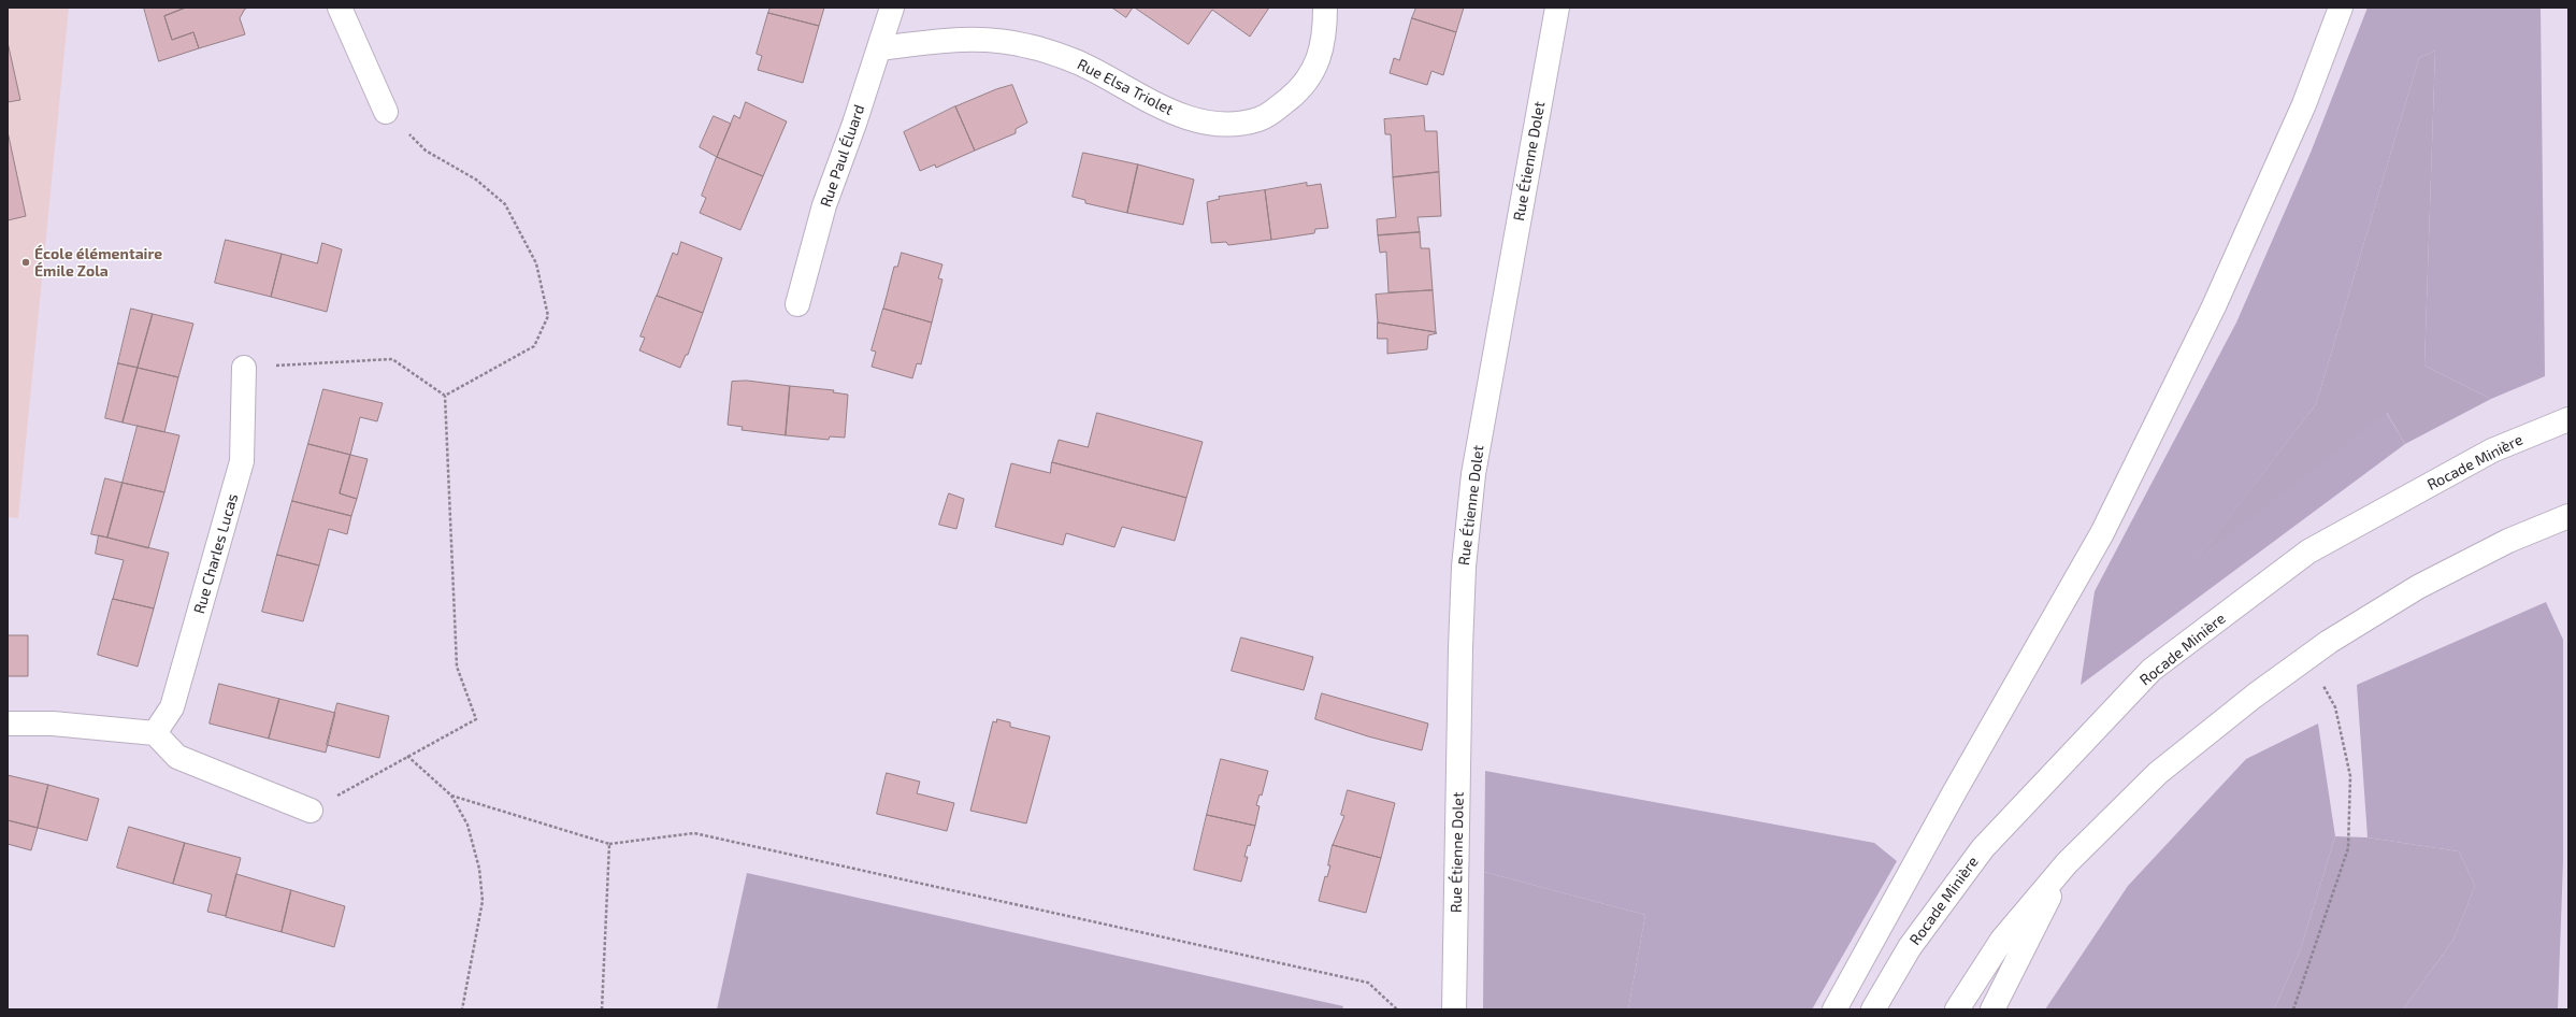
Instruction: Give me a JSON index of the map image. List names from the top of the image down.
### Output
{
  "streets": {
    "main road": [
      "Rue Elsa Triolet",
      "Rue Paul Éluard",
      "Rue Étienne Dolet",
      "Rocade Minière",
      "Rue Charles Lucas"
    ]
  },
  "crossings": [
    ["Rue Elsa Triolet", "Rue Paul Éluard"]
  ],
  "places": ["École élémentaire Émile Zola"]
}
